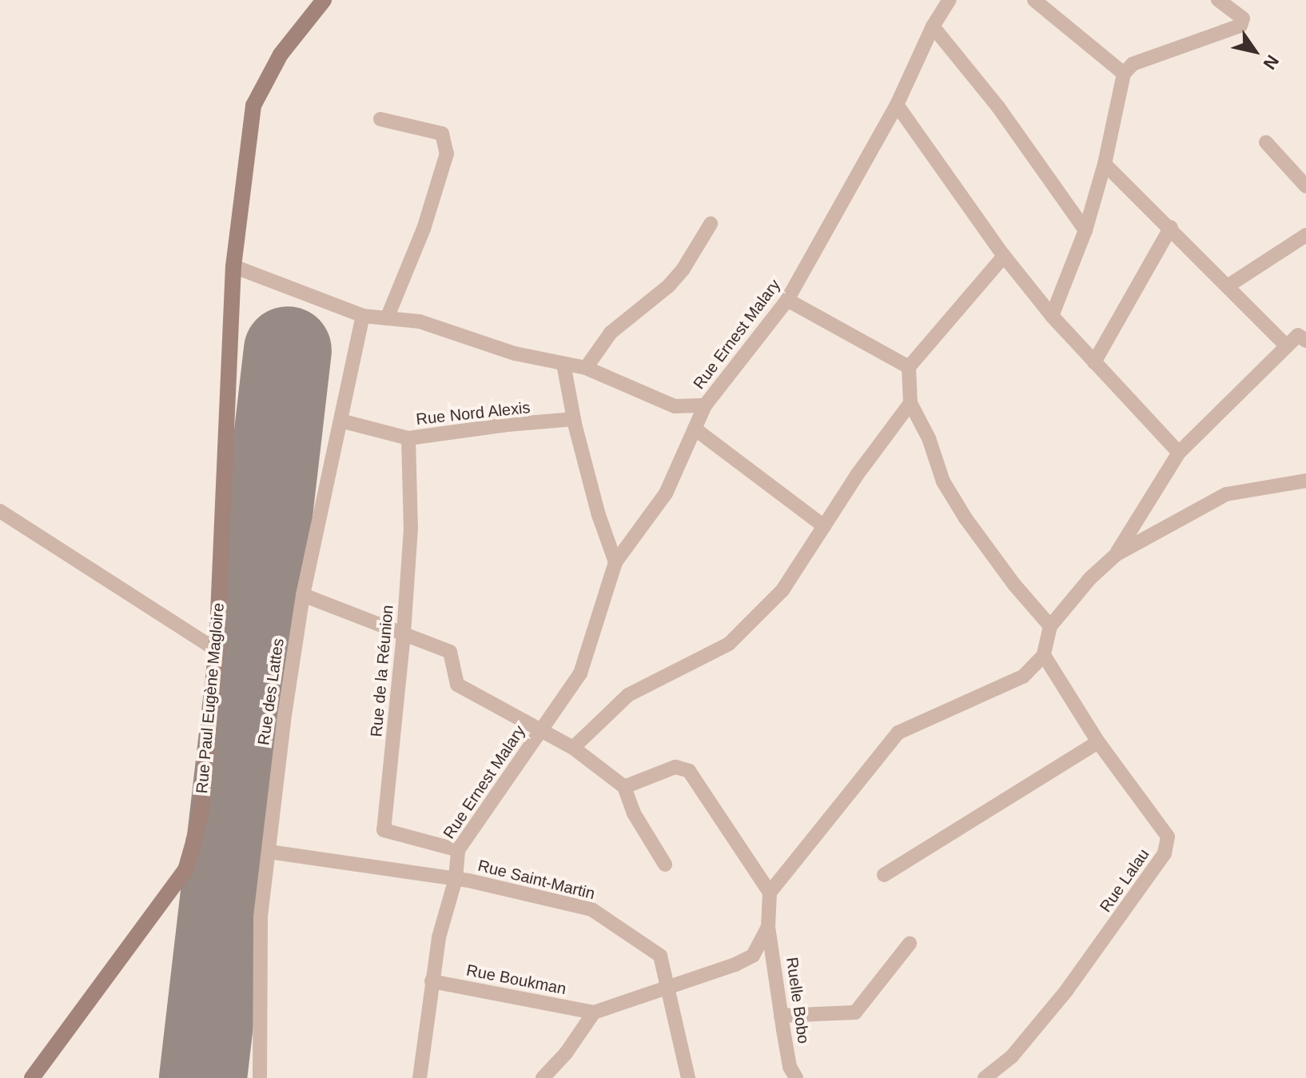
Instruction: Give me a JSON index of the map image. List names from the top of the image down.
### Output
{
  "streets": {
    "main road": ["Rue Paul Eugène Magloire"],
    "street": [
      "Rue Ernest Malary",
      "Rue Nord Alexis",
      "Rue de la Réunion",
      "Rue des Lattes",
      "Rue Saint-Martin",
      "Rue Lalau",
      "Rue Boukman",
      "Ruelle Bobo"
    ]
  },
  "crossings": [
    ["Rue Ernest Malary", "Rue de la Réunion"],
    ["Rue Ernest Malary", "Rue Saint-Martin"],
    ["Rue Ernest Malary", "Rue Boukman"],
    ["Rue Nord Alexis", "Rue de la Réunion"],
    ["Rue Nord Alexis", "Rue des Lattes"],
    ["Rue des Lattes", "Rue Saint-Martin"]
  ],
  "north": "bottom right"
}
